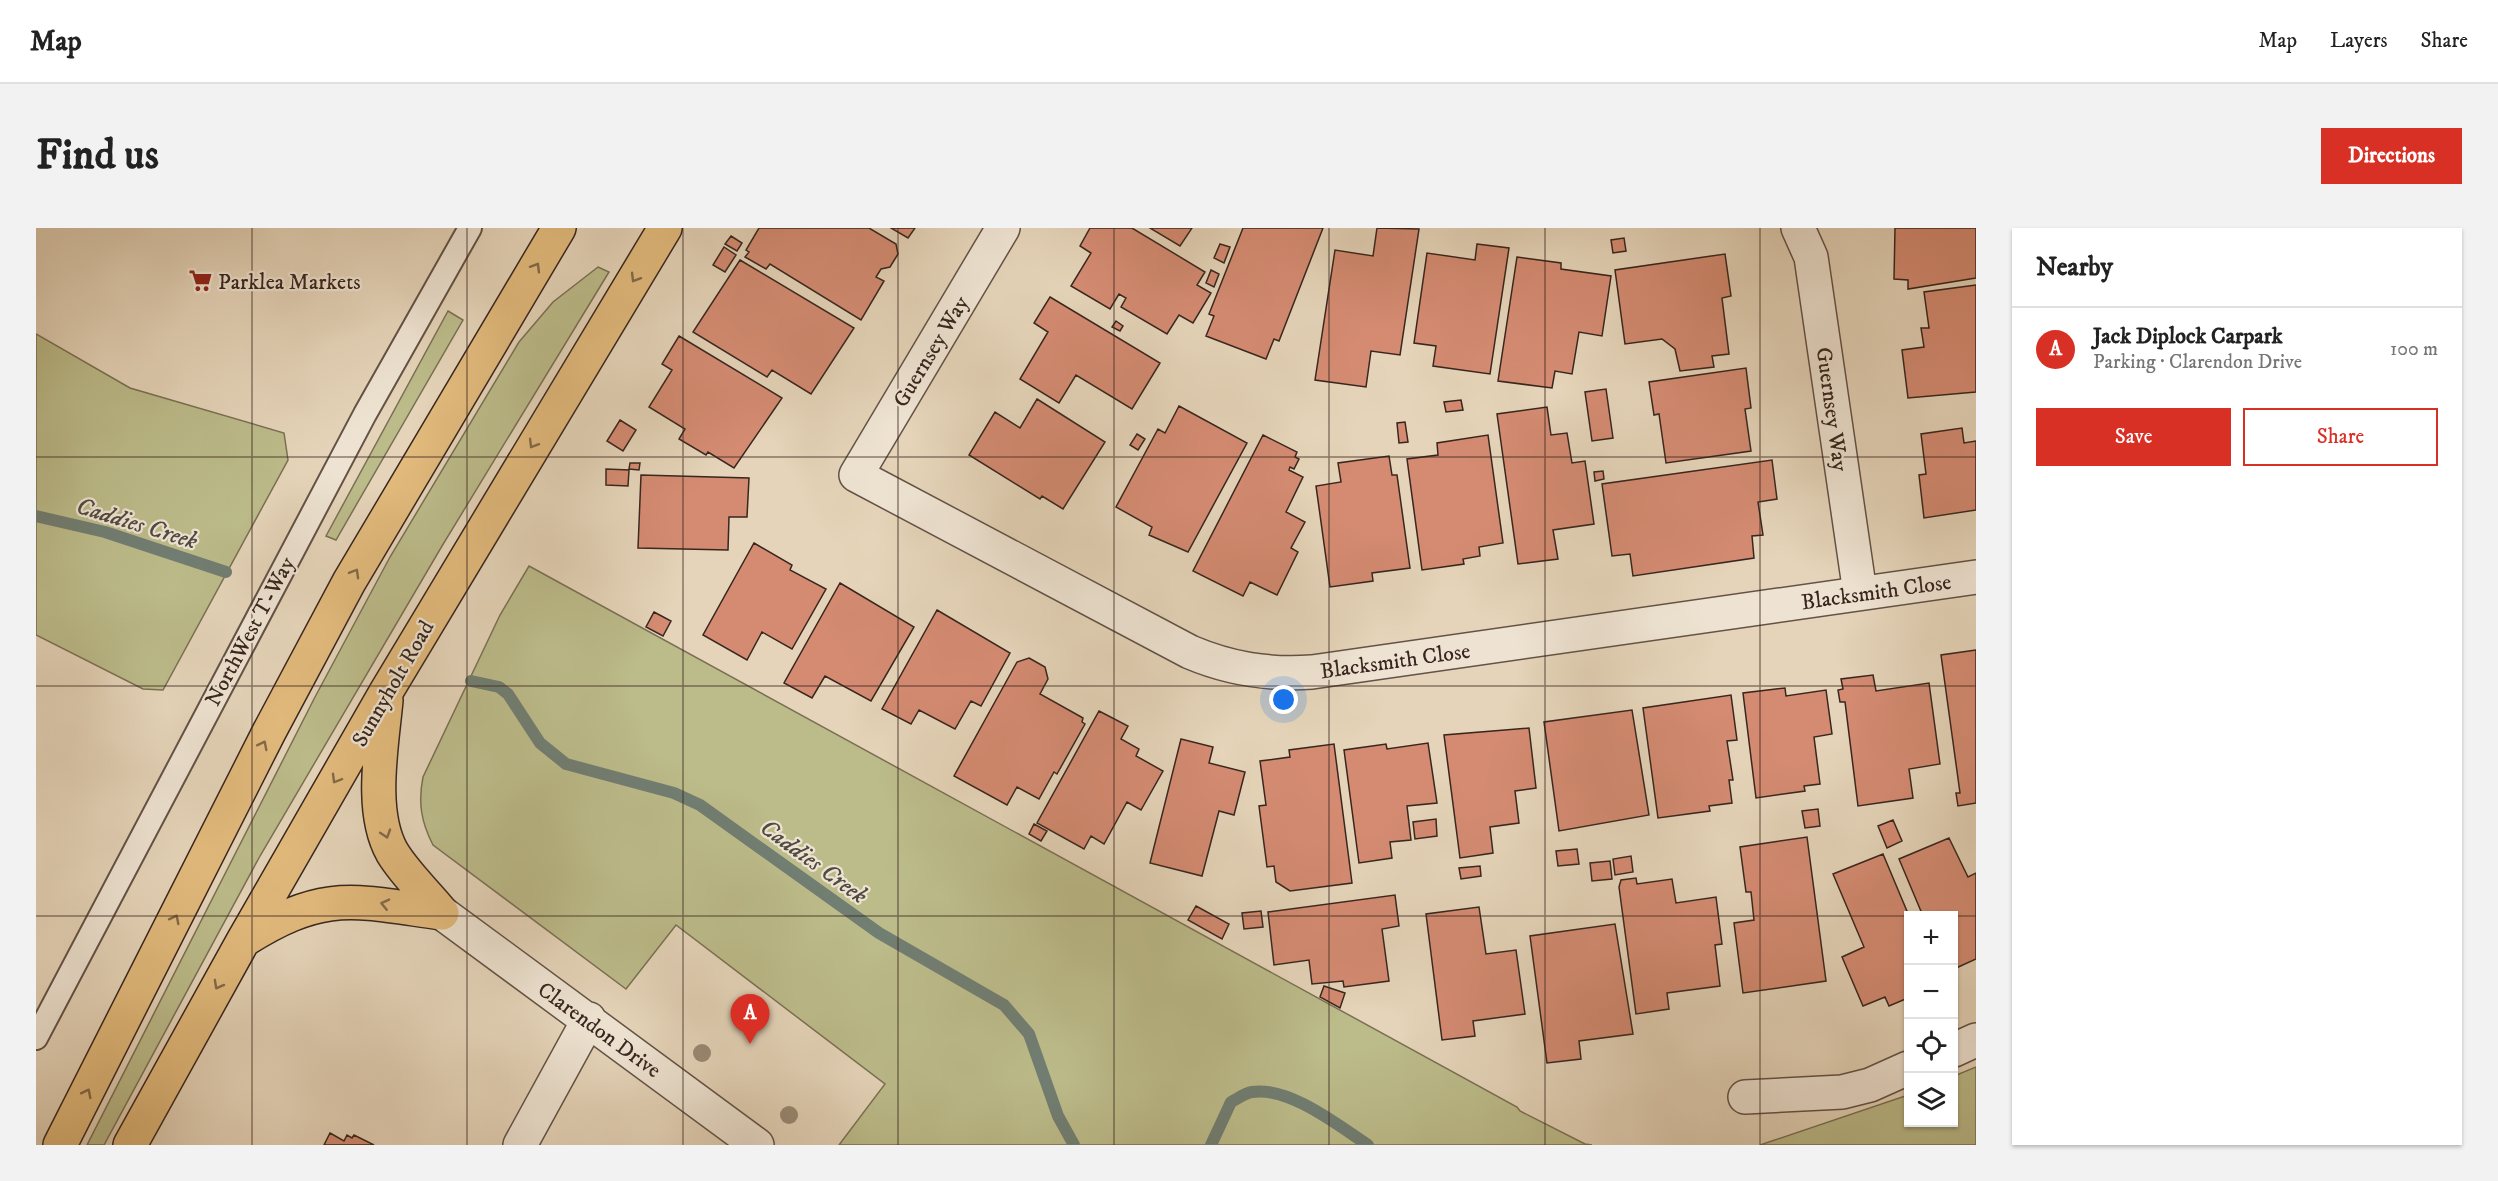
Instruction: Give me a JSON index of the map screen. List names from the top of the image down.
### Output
{
  "streets": {
    "main road": ["Sunnyholt Road"],
    "street": ["Guernsey Way", "Blacksmith Close", "Clarendon Drive"],
    "lane": ["NorthWest T-Way"]
  },
  "crossings": [
    ["Guernsey Way", "Blacksmith Close"]
  ],
  "water": ["Caddies Creek"],
  "places": {
    "supermarket": ["Parklea Markets"]
  },
  "page": {
    "header": "Map",
    "nav": ["Map", "Layers", "Share"],
    "buttons": [
      "Directions",
      ["Save", "Share"]
    ],
    "title": "Find us",
    "heading": "Nearby",
    "list": [
      {
        "mark": "A",
        "name": "Jack Diplock Carpark",
        "note": "Parking · Clarendon Drive",
        "value": "100 m"
      }
    ],
    "map_buttons": ["+", "−"],
    "pins": "A"
  }
}
